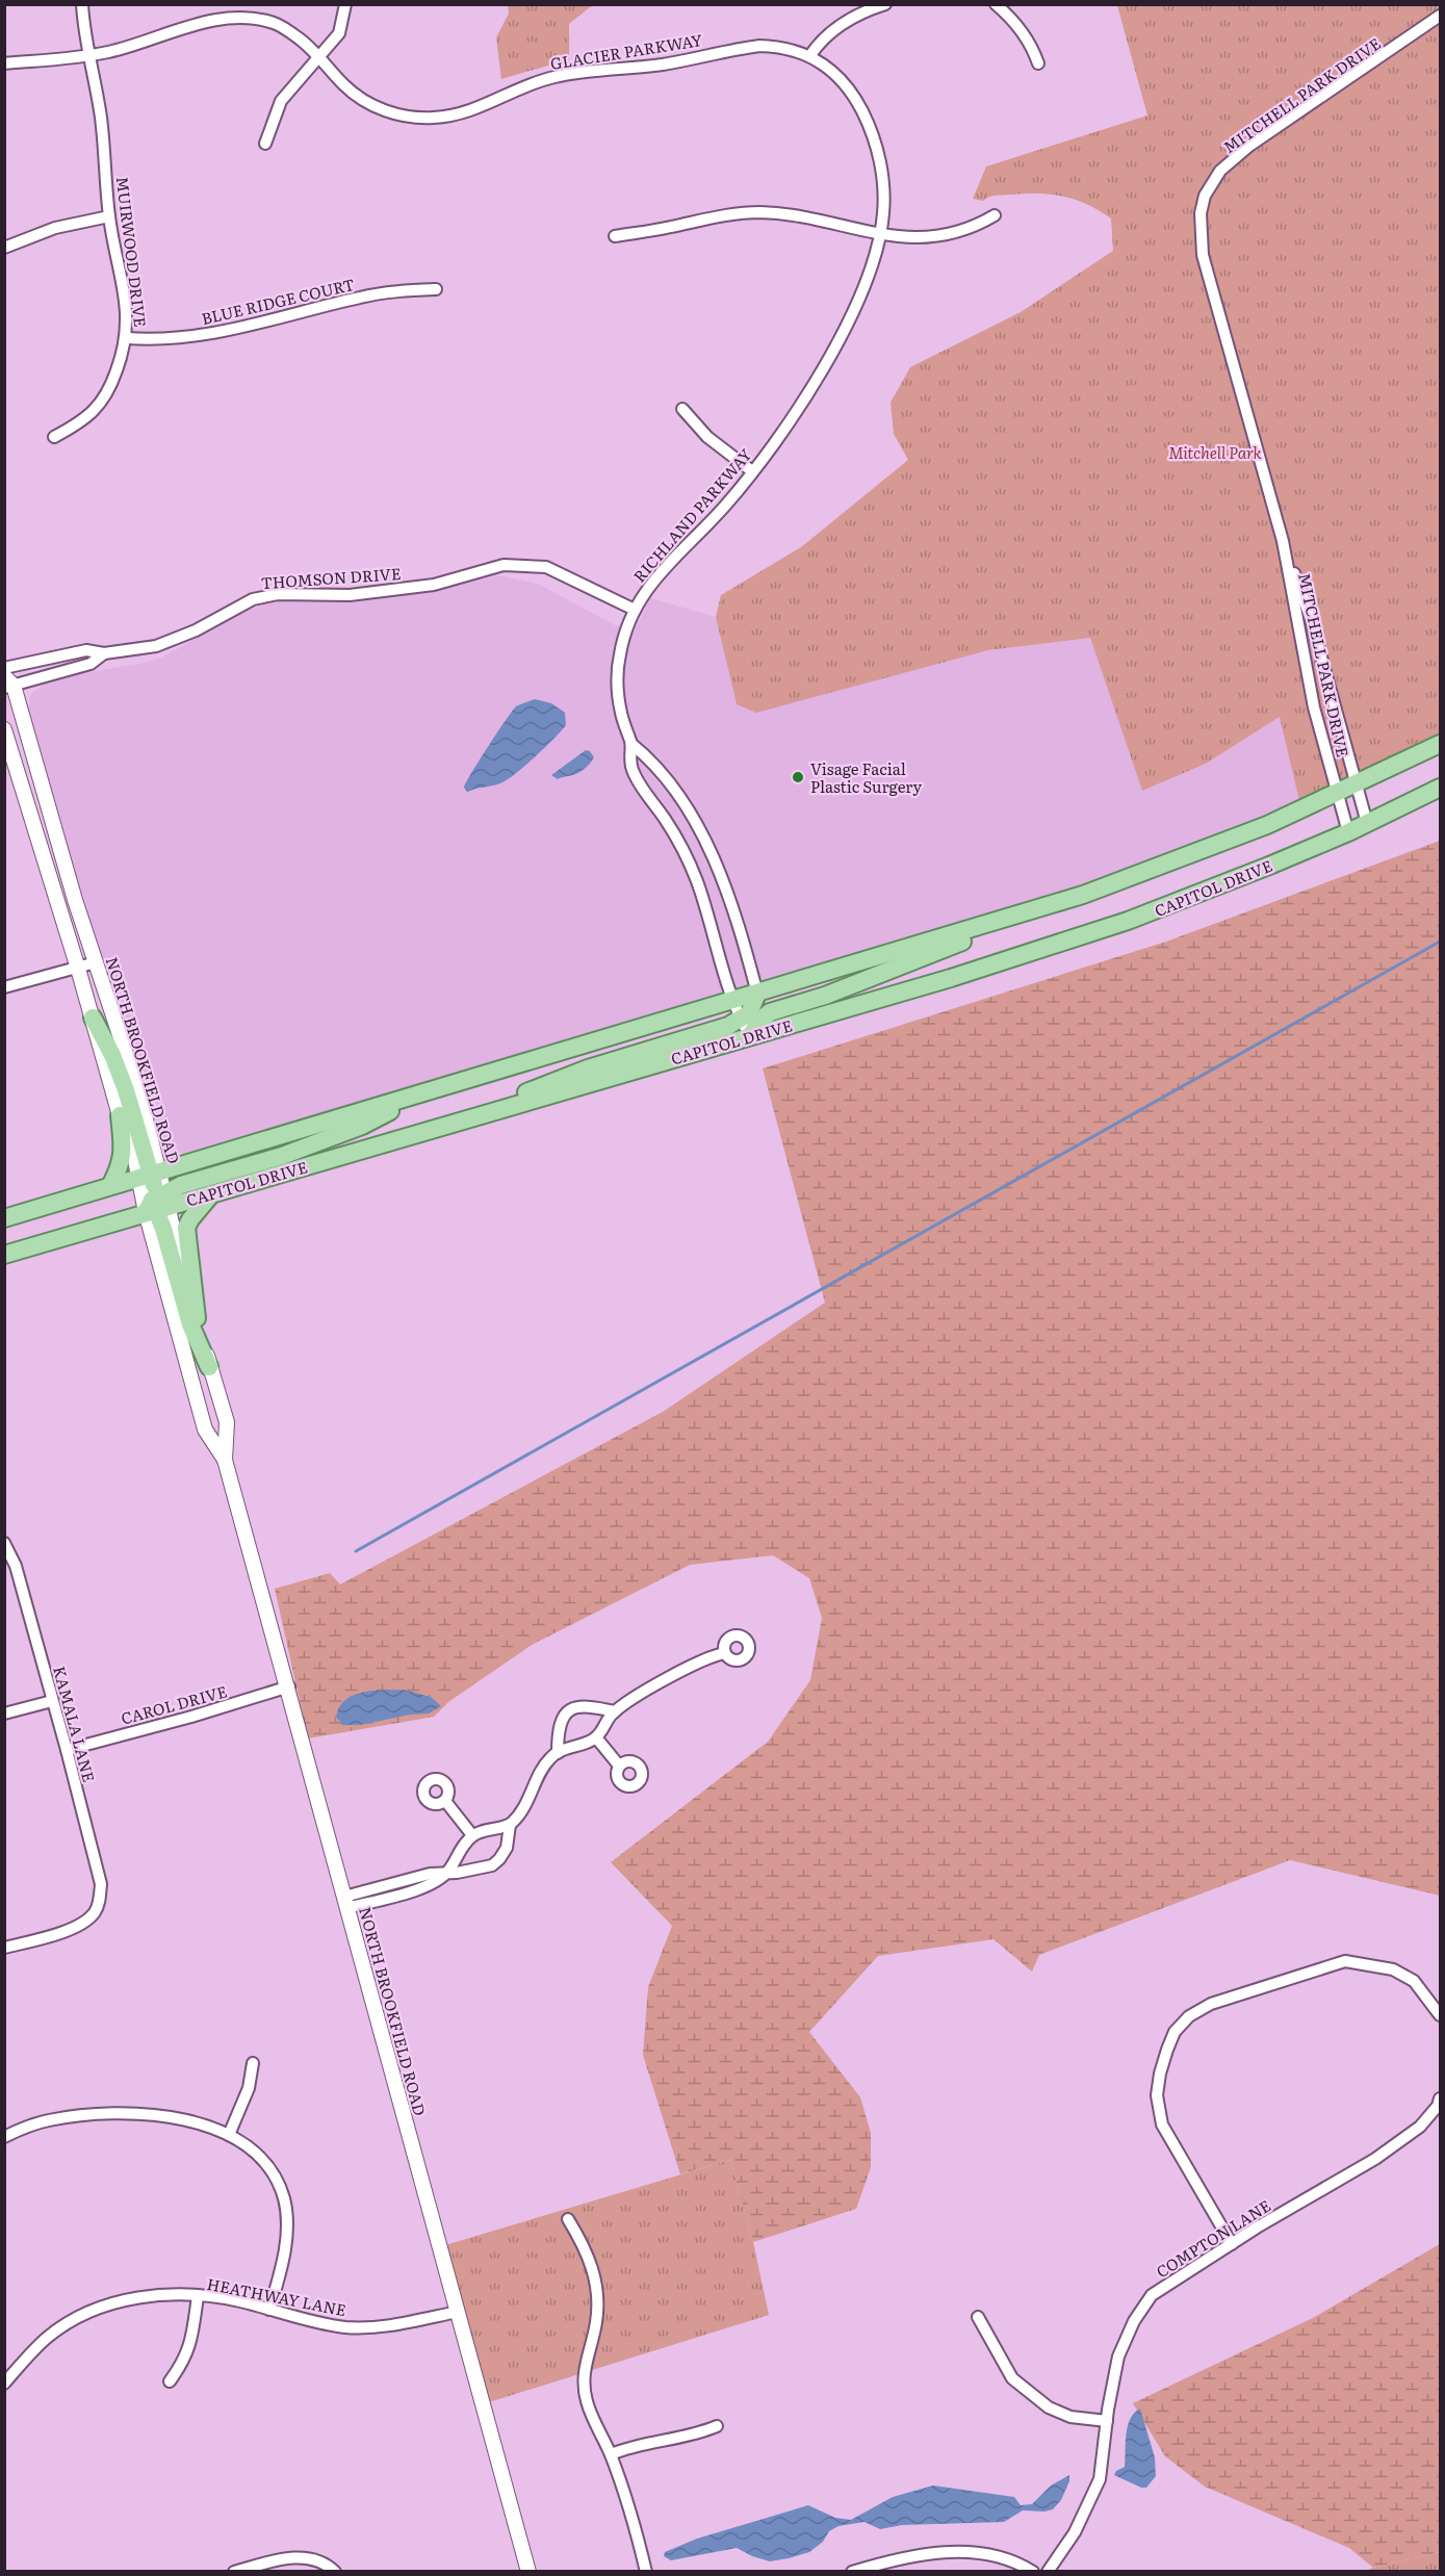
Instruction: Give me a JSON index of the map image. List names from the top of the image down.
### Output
{
  "streets": {
    "main road": ["CAPITOL DRIVE"],
    "street": [
      "GLACIER PARKWAY",
      "MITCHELL PARK DRIVE",
      "MUIRWOOD DRIVE",
      "BLUE RIDGE COURT",
      "RICHLAND PARKWAY",
      "THOMSON DRIVE",
      "NORTH BROOKFIELD ROAD",
      "CAROL DRIVE",
      "KAMALA LANE",
      "COMPTON LANE",
      "HEATHWAY LANE"
    ]
  },
  "crossings": [
    ["GLACIER PARKWAY", "MUIRWOOD DRIVE"],
    ["GLACIER PARKWAY", "RICHLAND PARKWAY"],
    ["MITCHELL PARK DRIVE", "CAPITOL DRIVE"],
    ["MUIRWOOD DRIVE", "BLUE RIDGE COURT"],
    ["RICHLAND PARKWAY", "THOMSON DRIVE"],
    ["RICHLAND PARKWAY", "CAPITOL DRIVE"],
    ["THOMSON DRIVE", "NORTH BROOKFIELD ROAD"],
    ["CAPITOL DRIVE", "NORTH BROOKFIELD ROAD"],
    ["NORTH BROOKFIELD ROAD", "CAROL DRIVE"],
    ["NORTH BROOKFIELD ROAD", "HEATHWAY LANE"],
    ["CAROL DRIVE", "KAMALA LANE"]
  ],
  "parks": ["Mitchell Park"],
  "places": ["Visage Facial Plastic Surgery"]
}
